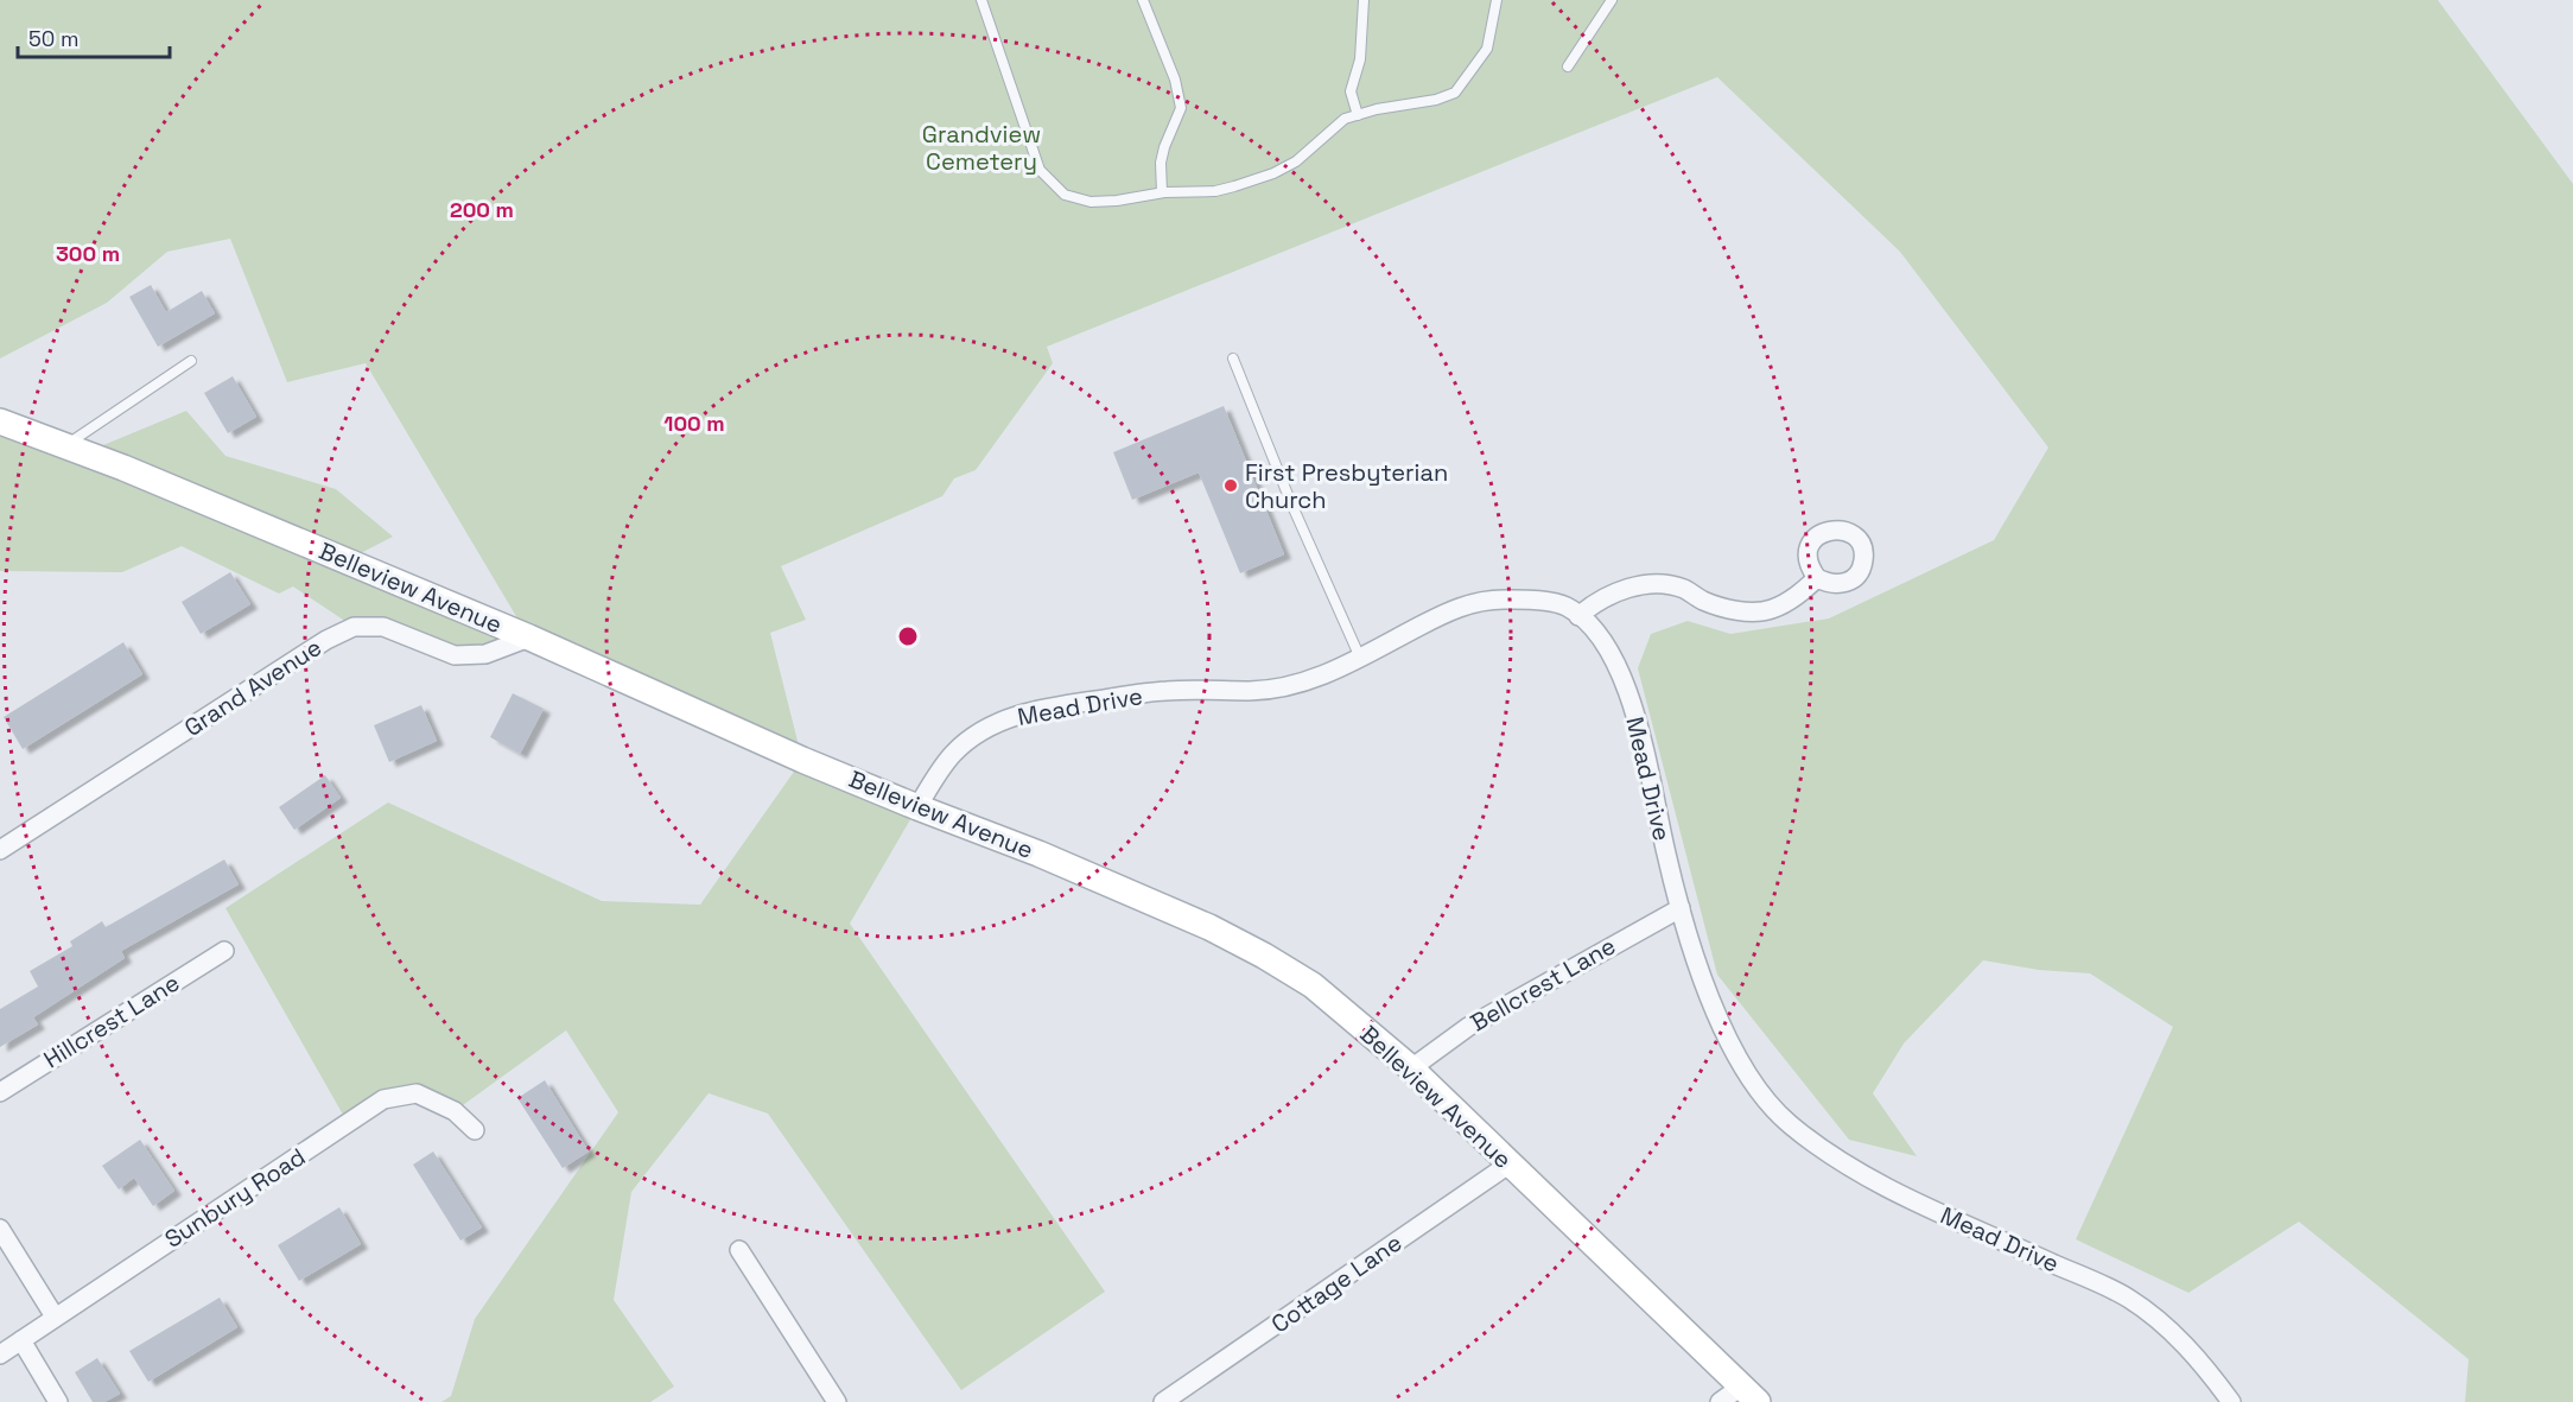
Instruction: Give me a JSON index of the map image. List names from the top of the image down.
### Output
{
  "streets": {
    "street": [
      "Belleview Avenue",
      "Grand Avenue",
      "Mead Drive",
      "Bellcrest Lane",
      "Hillcrest Lane",
      "Sunbury Road",
      "Cottage Lane"
    ]
  },
  "crossings": [
    ["Belleview Avenue", "Grand Avenue"],
    ["Belleview Avenue", "Mead Drive"],
    ["Belleview Avenue", "Bellcrest Lane"],
    ["Belleview Avenue", "Cottage Lane"],
    ["Mead Drive", "Bellcrest Lane"]
  ],
  "parks": ["Grandview Cemetery"],
  "places": ["First Presbyterian Church"],
  "scale_bar": "50 m",
  "rings": ["200 m", "300 m", "100 m"]
}
